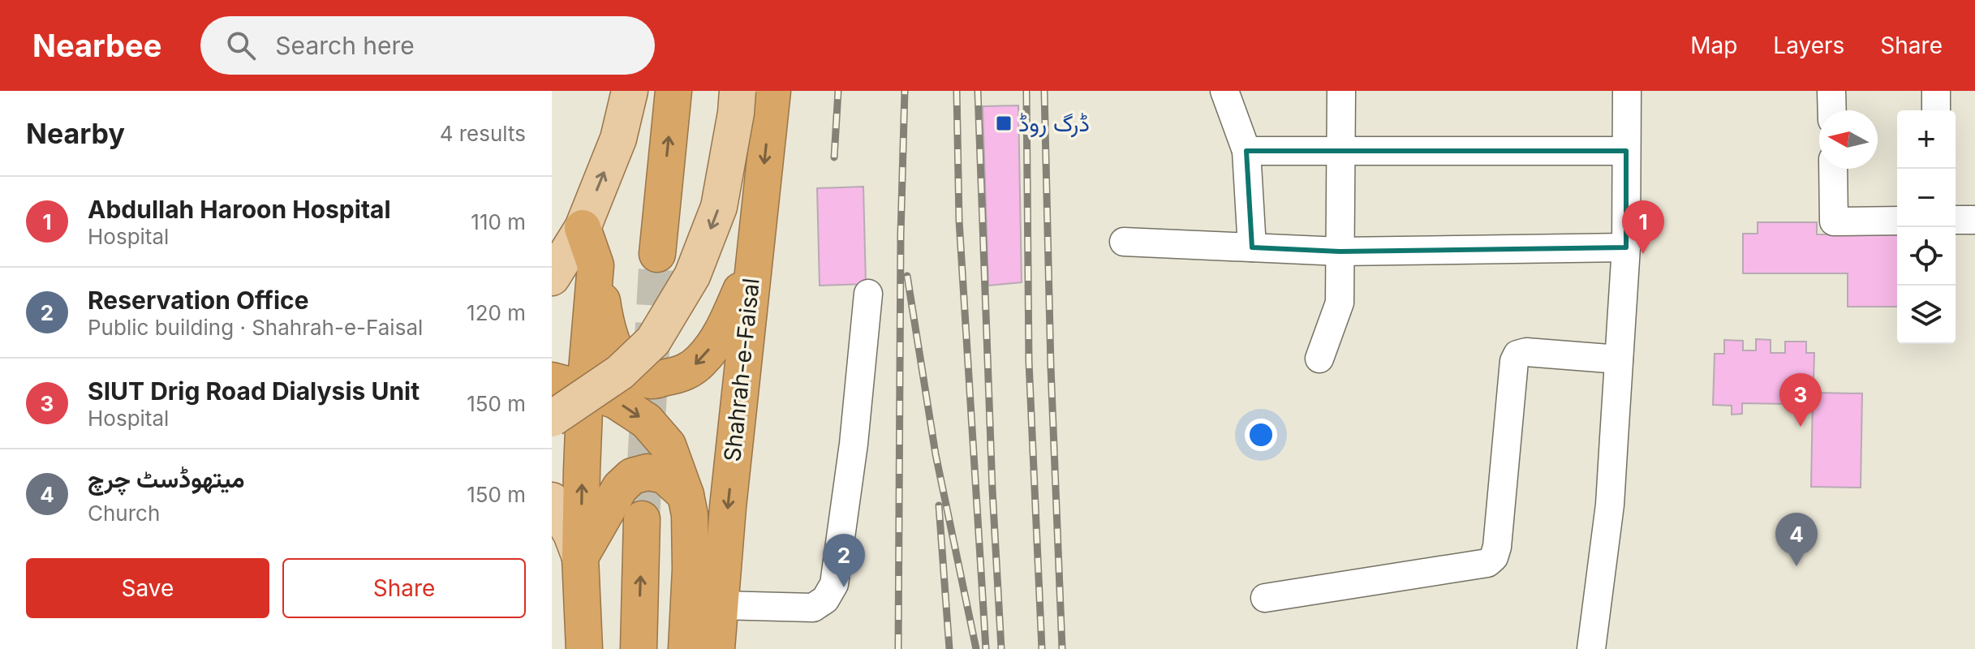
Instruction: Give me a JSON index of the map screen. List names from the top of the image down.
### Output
{
  "streets": {
    "highway": ["Shahrah-e-Faisal"]
  },
  "places": {
    "transit": ["ڈرگ روڈ"]
  },
  "north": "left",
  "page": {
    "header": "Nearbee",
    "search": "Search here",
    "nav": ["Map", "Layers", "Share"],
    "heading": ["Nearby", "4 results"],
    "map_buttons": ["+", "−"],
    "list": [
      {
        "mark": "1",
        "name": "Abdullah Haroon Hospital",
        "note": "Hospital",
        "value": "110 m"
      },
      {
        "mark": "2",
        "name": "Reservation Office",
        "note": "Public building · Shahrah-e-Faisal",
        "value": "120 m"
      },
      {
        "mark": "3",
        "name": "SIUT Drig Road Dialysis Unit",
        "note": "Hospital",
        "value": "150 m"
      },
      {
        "mark": "4",
        "name": "میتھوڈسٹ چرچ",
        "note": "Church",
        "value": "150 m"
      }
    ],
    "pins": [
      "1",
      "3",
      "4",
      "2"
    ],
    "buttons": ["Save", "Share"]
  }
}
